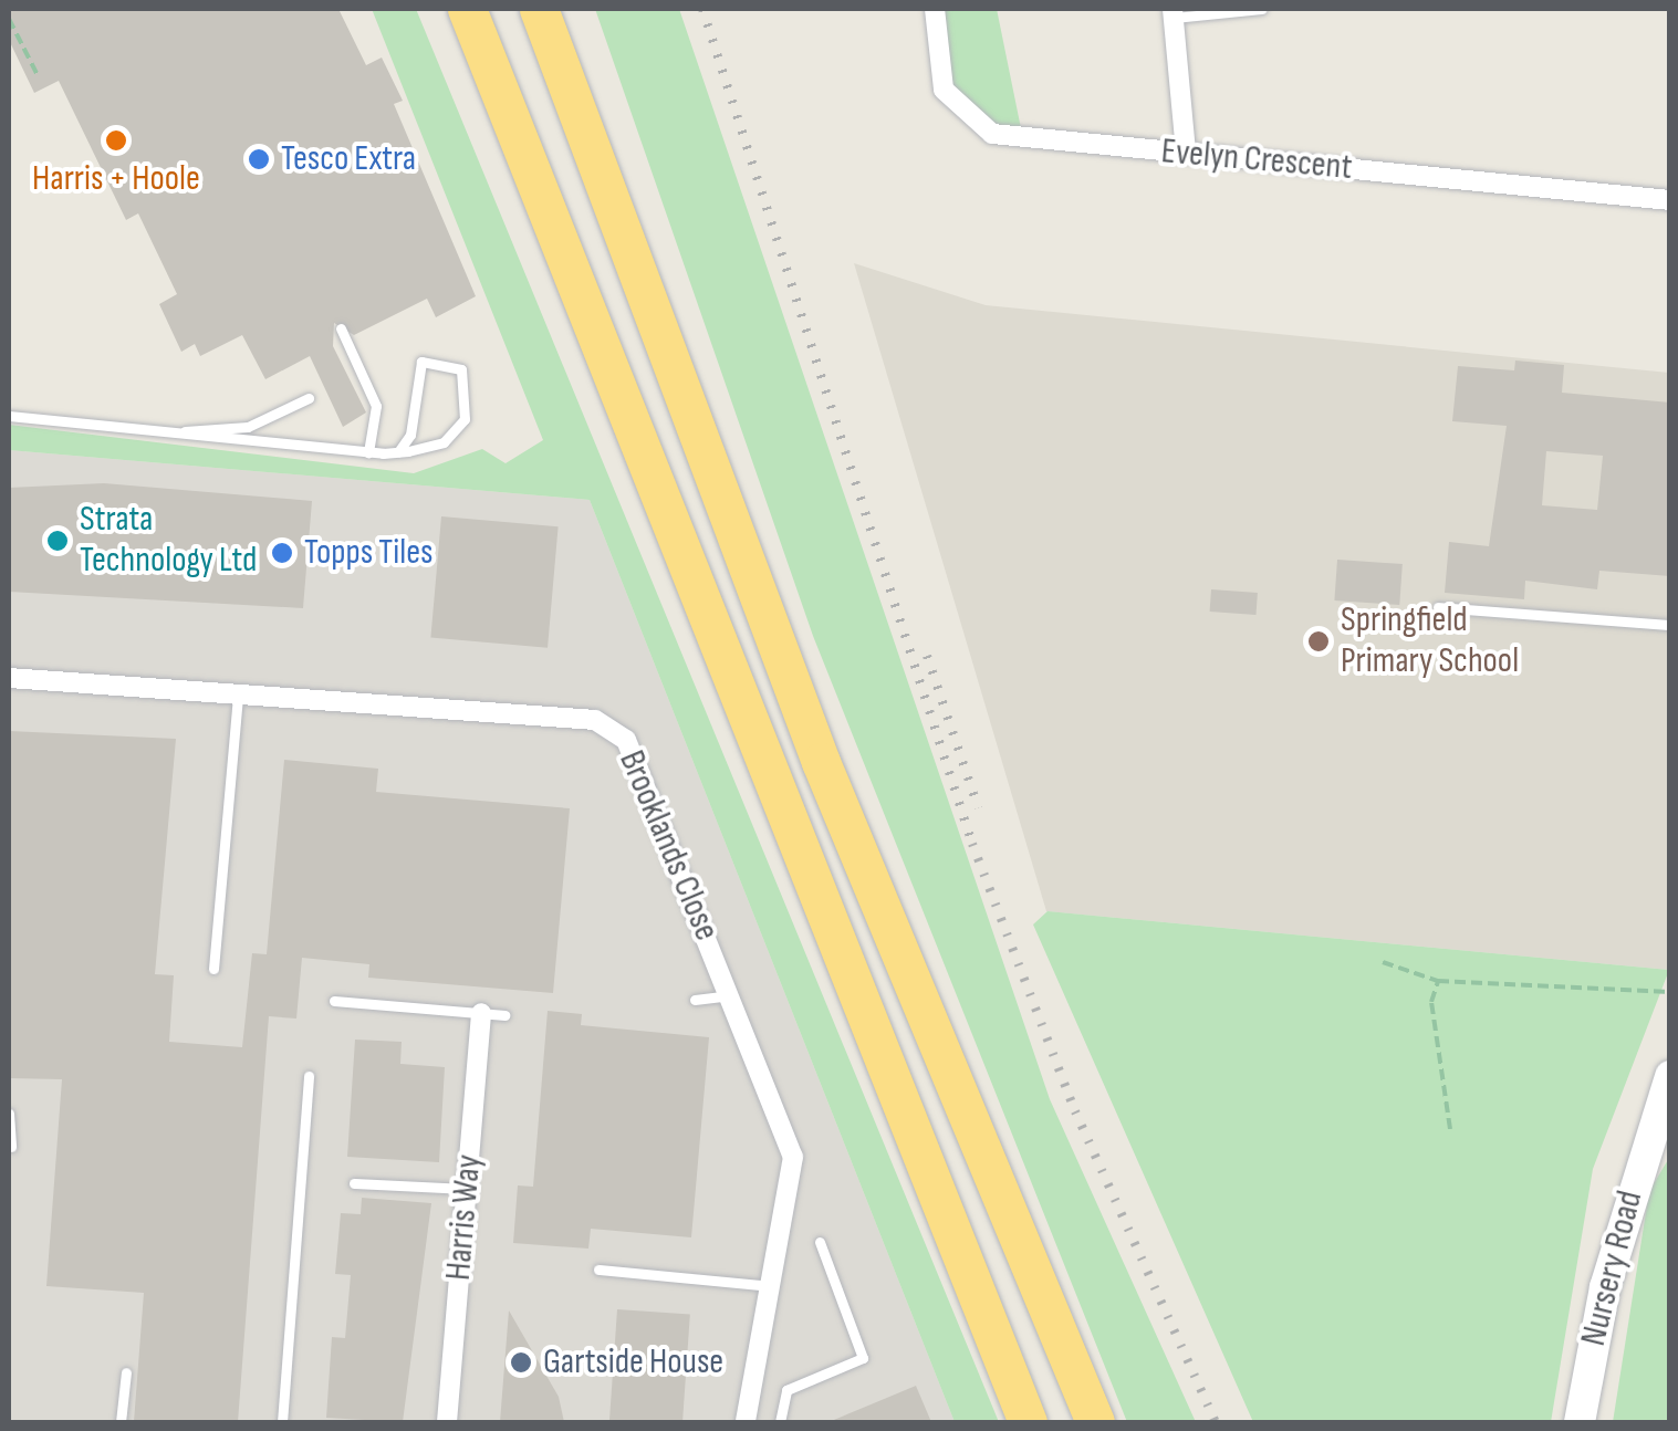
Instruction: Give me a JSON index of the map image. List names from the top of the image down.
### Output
{
  "streets": {
    "street": [
      "Evelyn Crescent",
      "Brooklands Close",
      "Harris Way",
      "Nursery Road"
    ]
  },
  "places": [
    "Harris + Hoole",
    "Tesco Extra",
    "Strata Technology Ltd",
    "Topps Tiles",
    "Springfield Primary School",
    "Gartside House"
  ]
}
